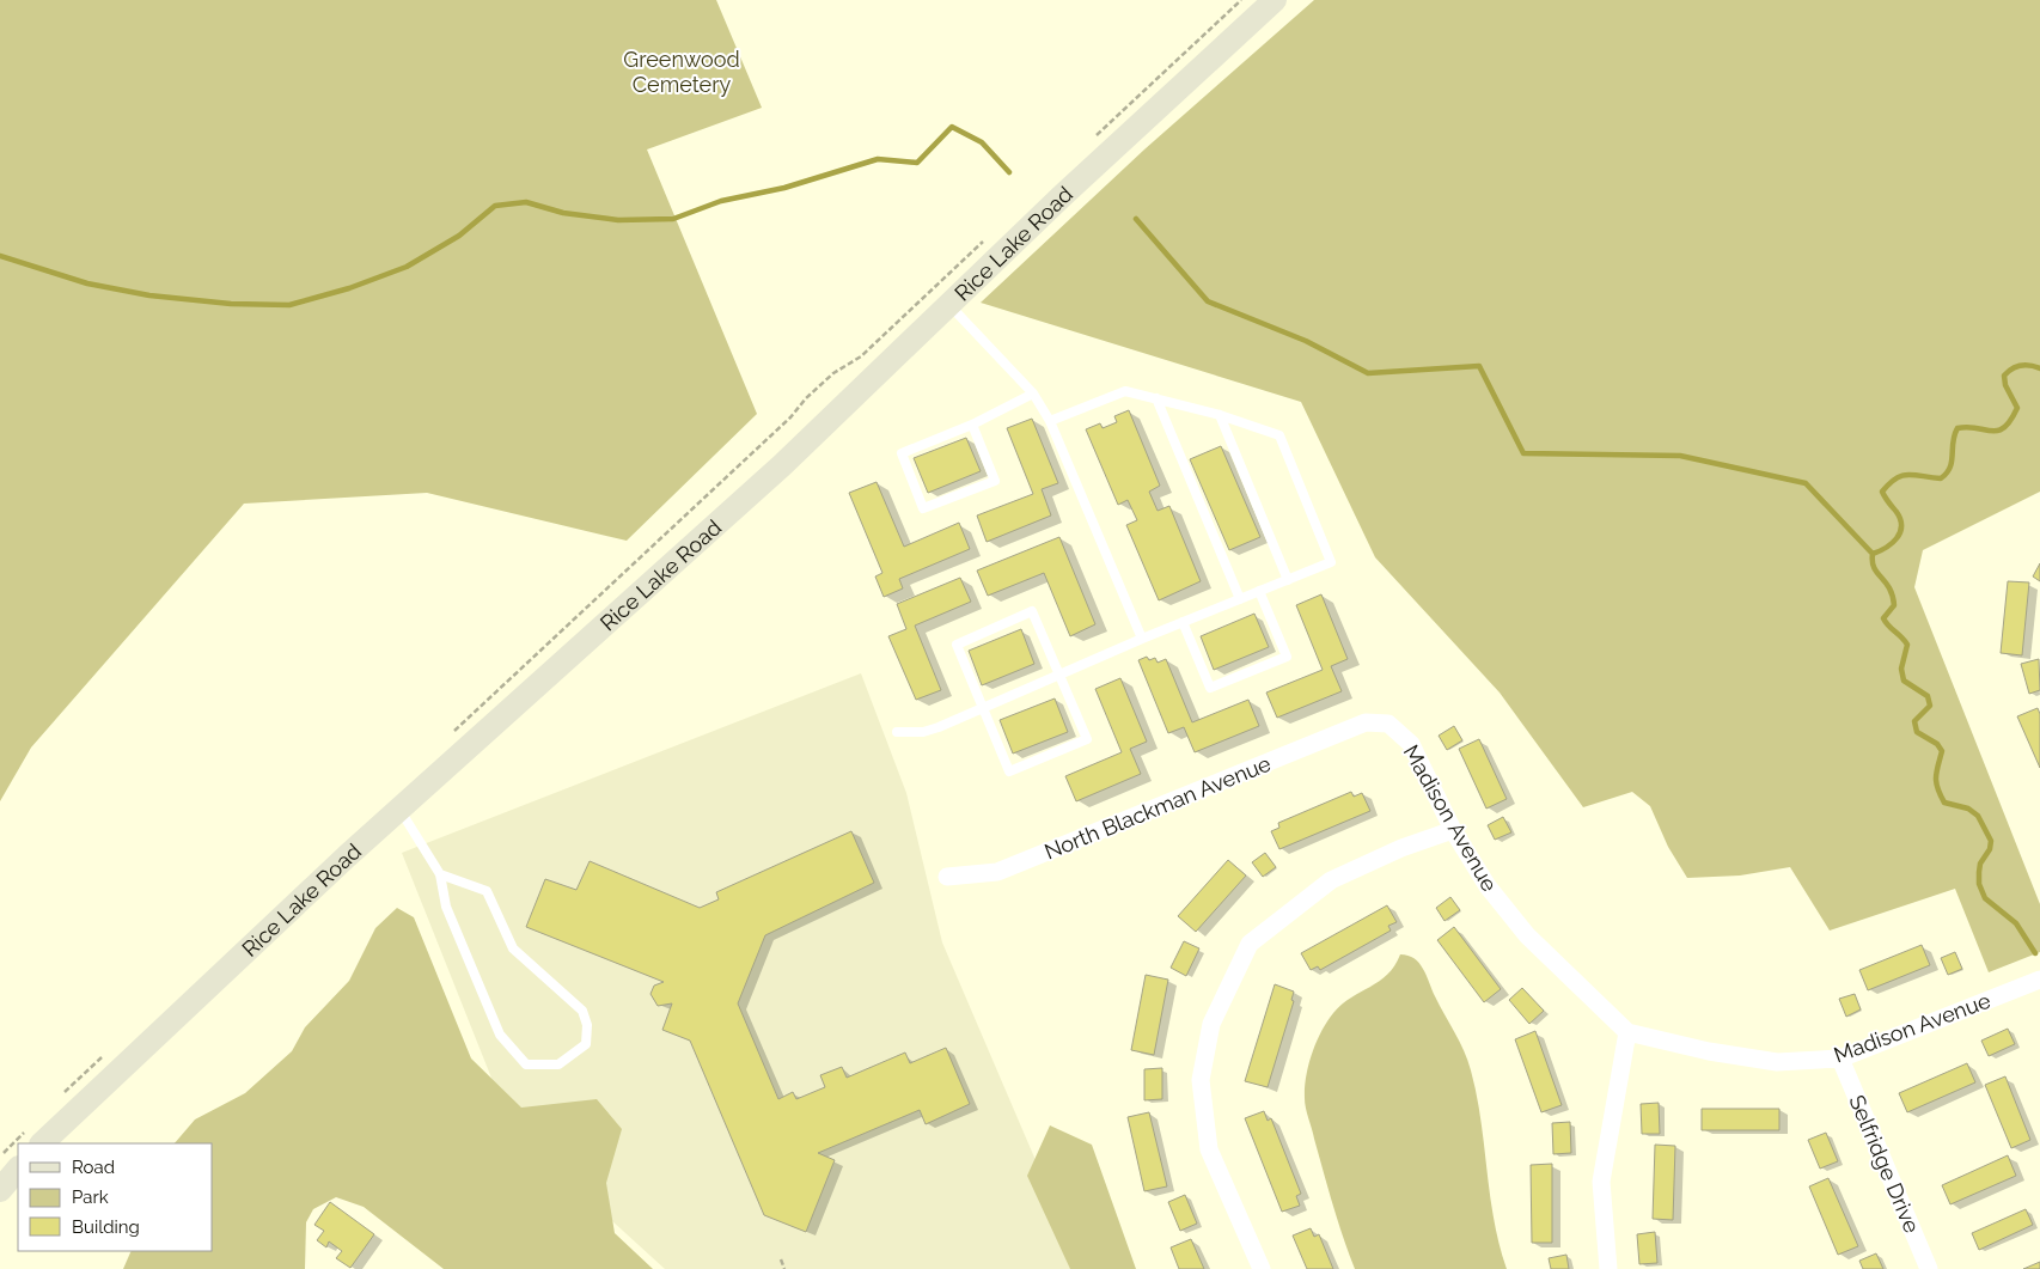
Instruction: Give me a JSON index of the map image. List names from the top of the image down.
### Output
{
  "streets": {
    "main road": ["Rice Lake Road"],
    "street": ["North Blackman Avenue", "Madison Avenue", "Selfridge Drive"]
  },
  "crossings": [
    ["North Blackman Avenue", "Madison Avenue"],
    ["Madison Avenue", "Selfridge Drive"]
  ],
  "parks": ["Greenwood Cemetery"],
  "legend": ["Road", "Park", "Building"]
}
